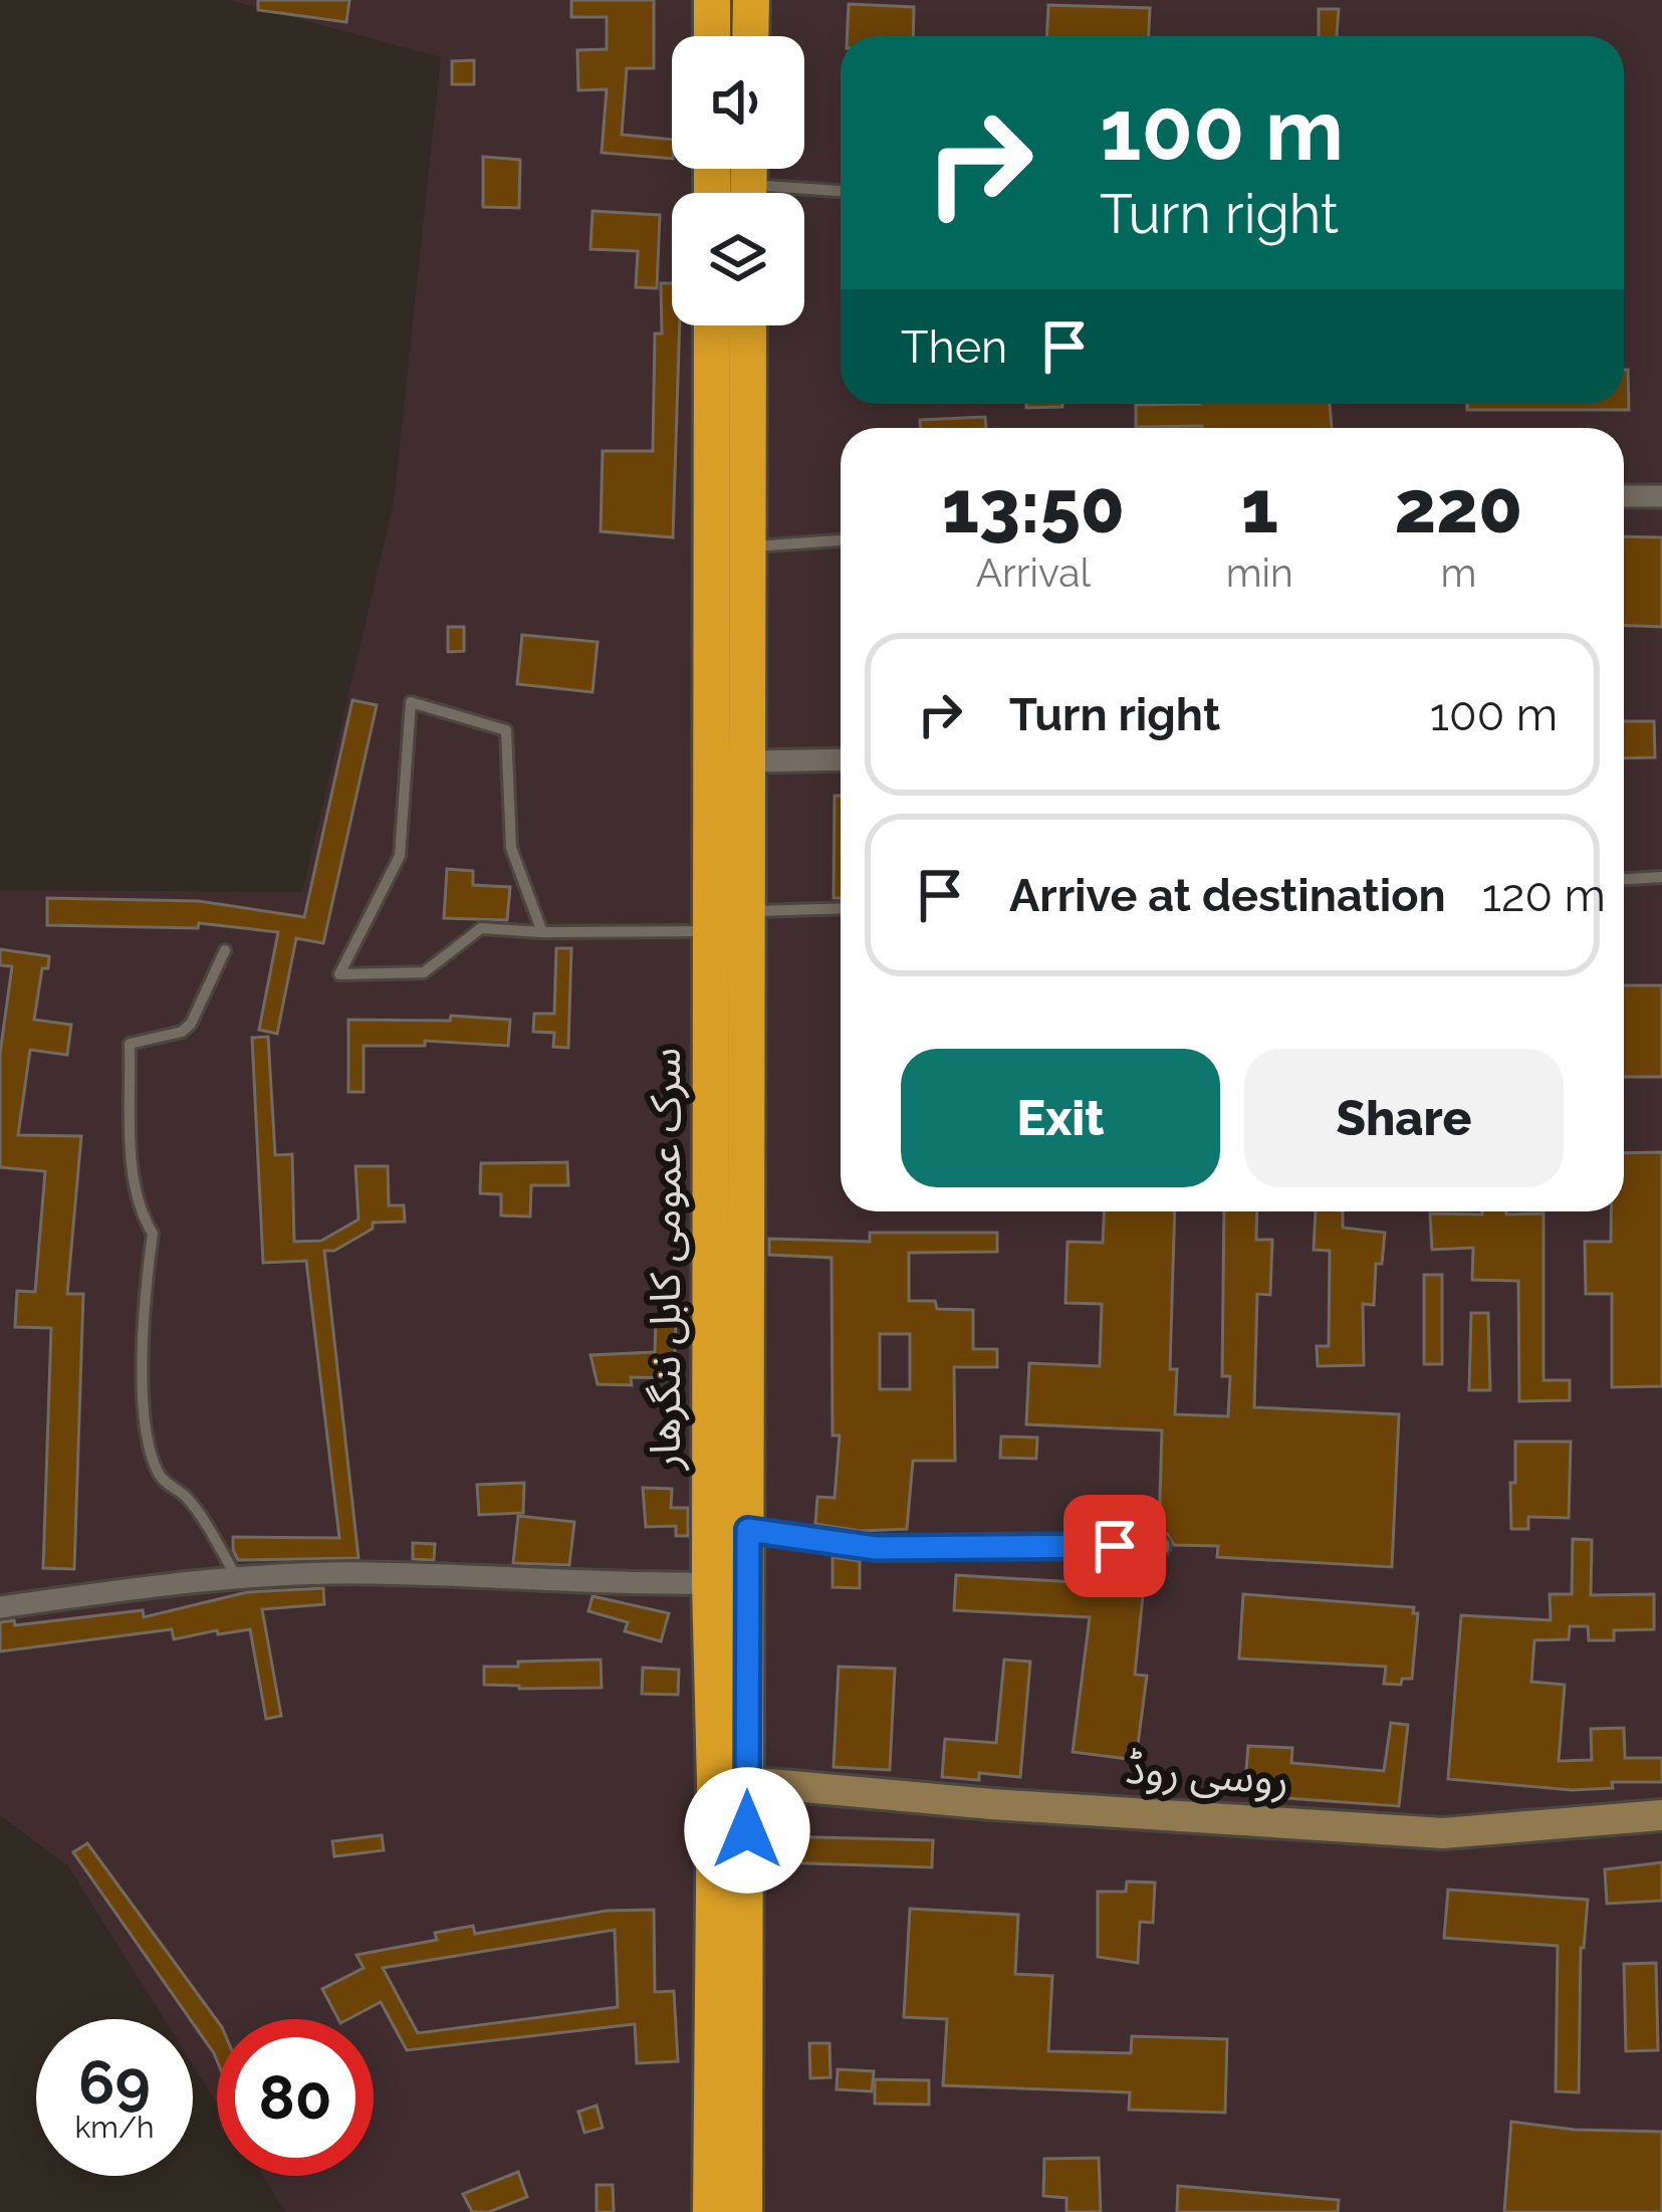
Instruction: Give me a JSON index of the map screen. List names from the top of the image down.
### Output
{
  "streets": {
    "highway": ["سرک عمومی کابل ننگرهار"],
    "main road": ["روسی روڈ"]
  },
  "crossings": [
    ["سرک عمومی کابل ننگرهار", "روسی روڈ"]
  ],
  "page": {
    "turn": ["100 m", "Turn right"],
    "then": "Then",
    "eta": [
      "13:50",
      "Arrival",
      "1",
      "min",
      "220",
      "m"
    ],
    "list": [
      {
        "name": "Turn right",
        "value": "100 m"
      },
      {
        "name": "Arrive at destination",
        "value": "120 m"
      }
    ],
    "buttons": ["Exit", "Share"],
    "speed": "69 km/h",
    "limit": "80"
  }
}
